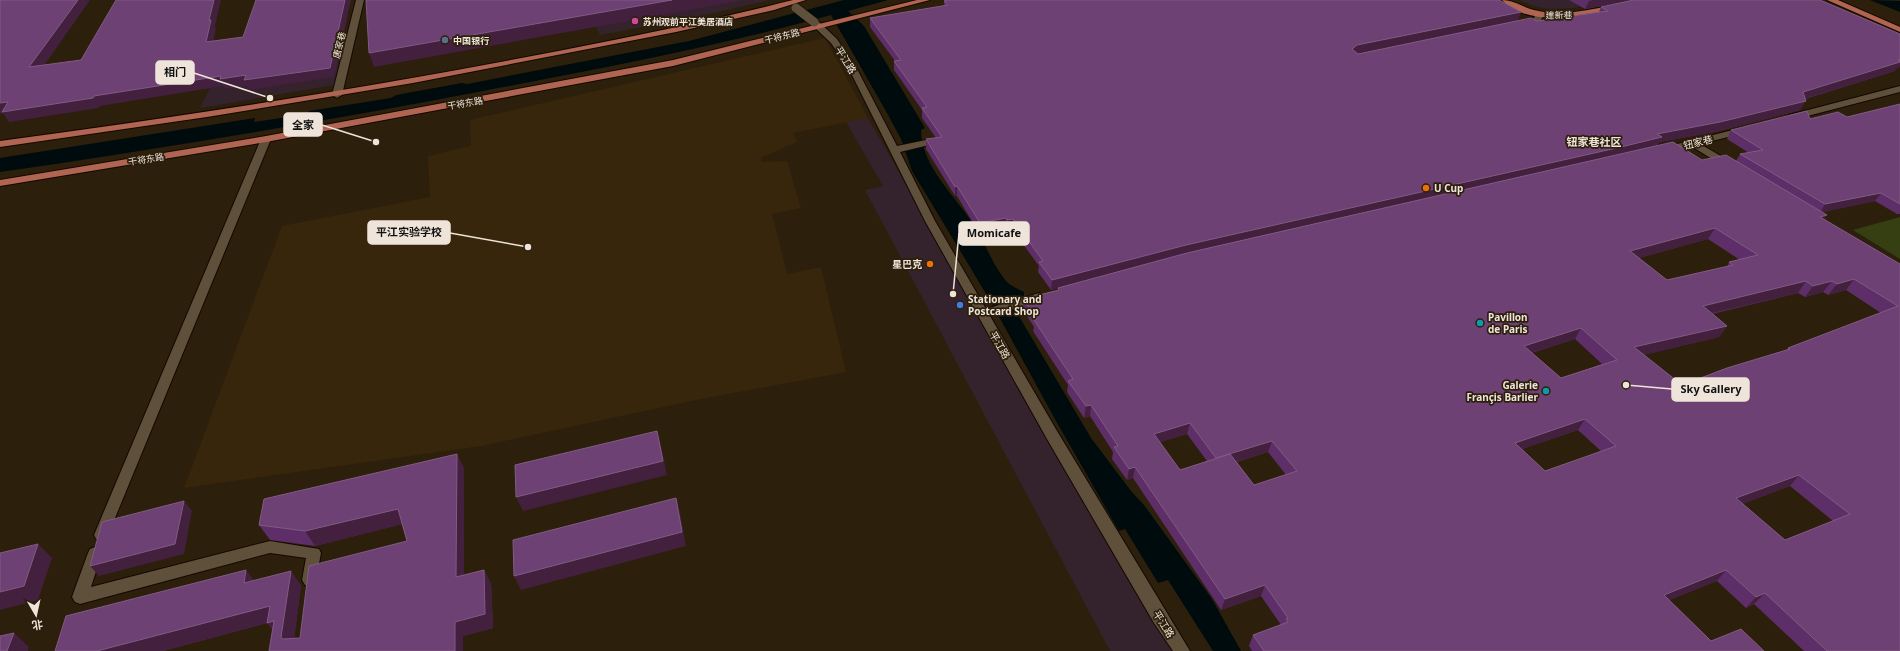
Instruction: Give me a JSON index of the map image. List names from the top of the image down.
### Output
{
  "streets": {
    "main road": ["建新巷", "干将东路"],
    "street": ["唐家巷", "平江路", "钮家巷"]
  },
  "crossings": [
    ["干将东路", "平江路"]
  ],
  "districts": ["钮家巷社区"],
  "places": [
    "苏州观前平江美居酒店",
    "中国银行",
    "相门",
    "全家",
    "U Cup",
    "平江实验学校",
    "星巴克",
    "Momicafe",
    "Stationary and Postcard Shop",
    "Pavillon de Paris",
    "Sky Gallery",
    "Galerie Françis Barlier"
  ],
  "north": "bottom"
}
